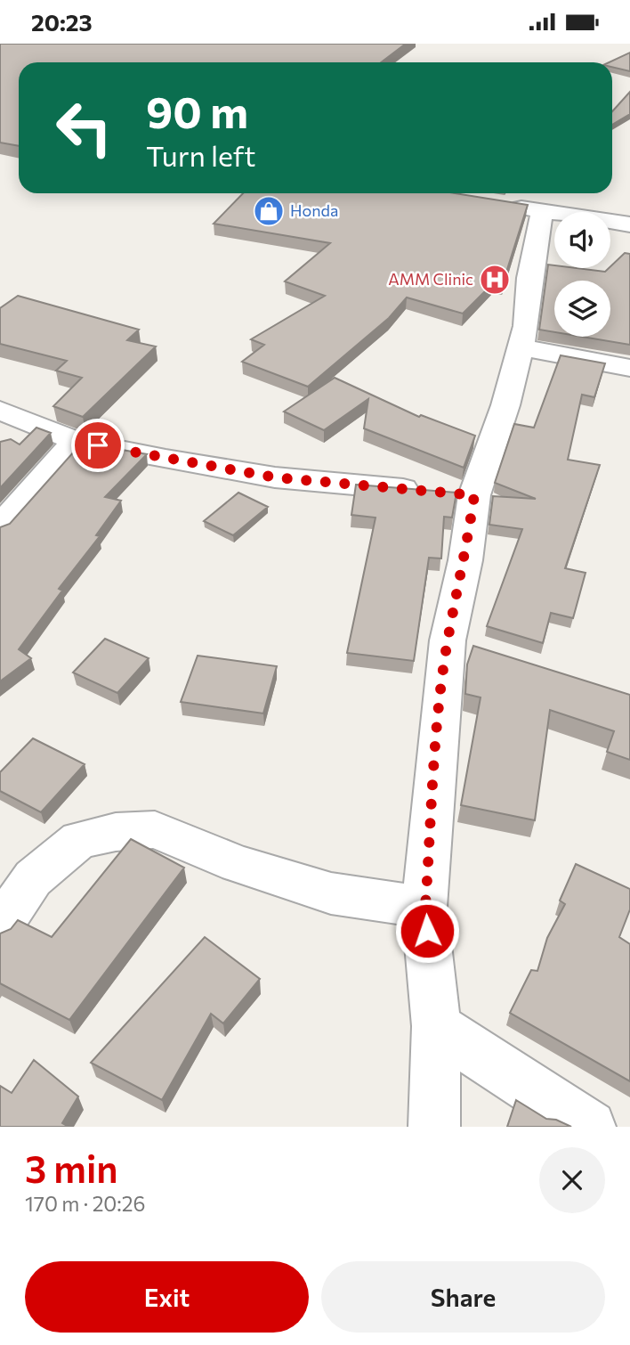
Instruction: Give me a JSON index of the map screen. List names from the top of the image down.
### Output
{
  "places": {
    "shop": ["Honda"],
    "hospital": ["AMM Clinic"]
  },
  "page": {
    "status": "20:23",
    "turn": ["90 m", "Turn left"],
    "heading": ["3 min", "170 m · 20:26"],
    "buttons": ["Exit", "Share"]
  }
}
